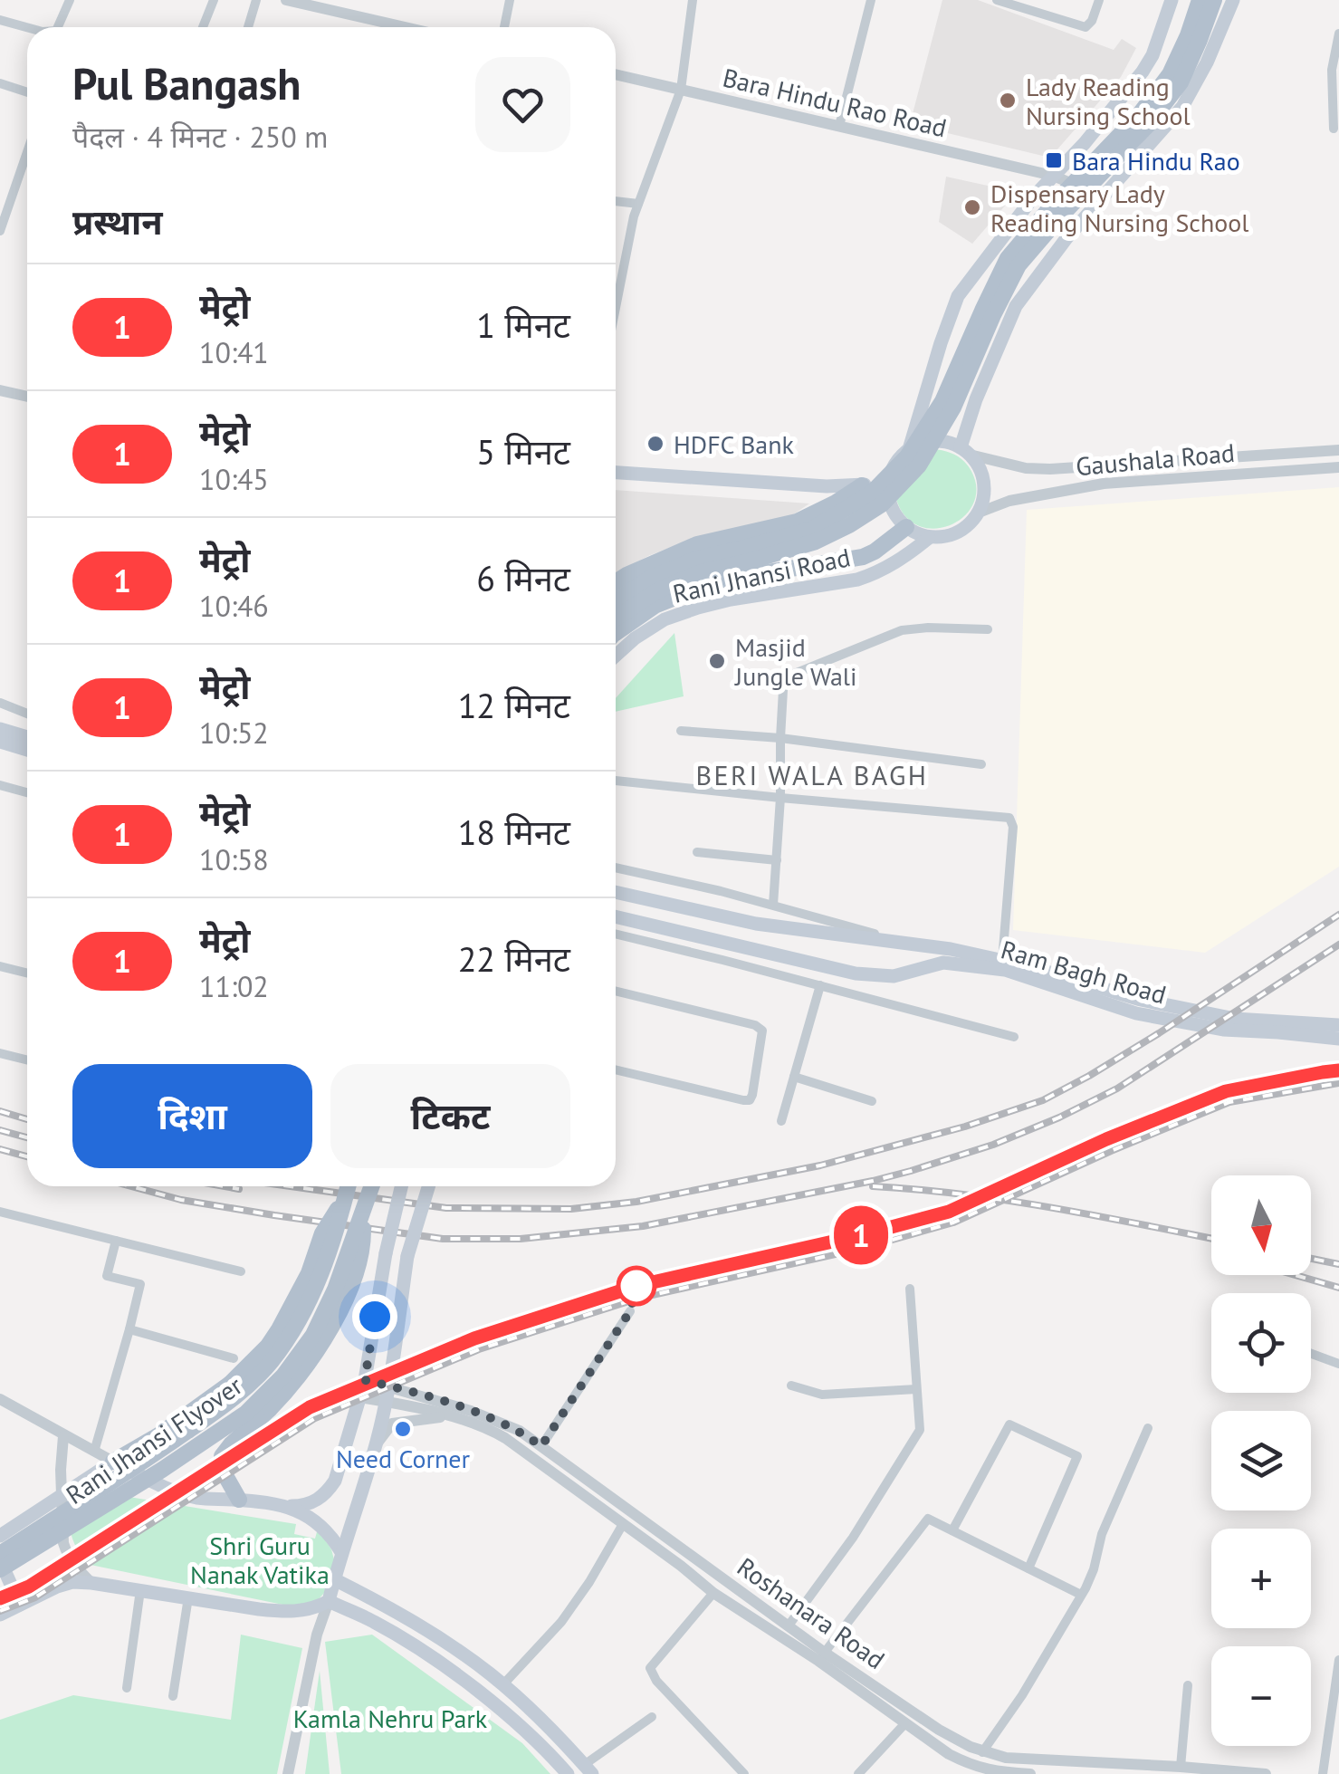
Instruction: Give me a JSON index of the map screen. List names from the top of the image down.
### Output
{
  "streets": {
    "main road": ["Rani Jhansi Road", "Ram Bagh Road", "Rani Jhansi Flyover"],
    "street": ["Bara Hindu Rao Road", "Gaushala Road", "Roshanara Road"]
  },
  "crossings": [
    ["Gaushala Road", "Rani Jhansi Road"]
  ],
  "districts": ["BERI WALA BAGH"],
  "parks": ["Shri Guru Nanak Vatika", "Kamla Nehru Park"],
  "places": {
    "other": [
      "Lady Reading Nursing School",
      "Dispensary Lady Reading Nursing School",
      "HDFC Bank",
      "Masjid Jungle Wali",
      "Need Corner"
    ],
    "transit": ["Bara Hindu Rao"]
  },
  "lines": ["metro line 1"],
  "north": "bottom",
  "page": {
    "on_map": "1",
    "heading": [
      ["Pul Bangash", "पैदल · 4 मिनट · 250 m"],
      "प्रस्थान"
    ],
    "list": [
      {
        "mark": "1",
        "name": "मेट्रो",
        "note": "10:41",
        "value": "1 मिनट"
      },
      {
        "mark": "1",
        "name": "मेट्रो",
        "note": "10:45",
        "value": "5 मिनट"
      },
      {
        "mark": "1",
        "name": "मेट्रो",
        "note": "10:46",
        "value": "6 मिनट"
      },
      {
        "mark": "1",
        "name": "मेट्रो",
        "note": "10:52",
        "value": "12 मिनट"
      },
      {
        "mark": "1",
        "name": "मेट्रो",
        "note": "10:58",
        "value": "18 मिनट"
      },
      {
        "mark": "1",
        "name": "मेट्रो",
        "note": "11:02",
        "value": "22 मिनट"
      }
    ],
    "buttons": ["दिशा", "टिकट"],
    "map_buttons": ["+", "−"]
  }
}
